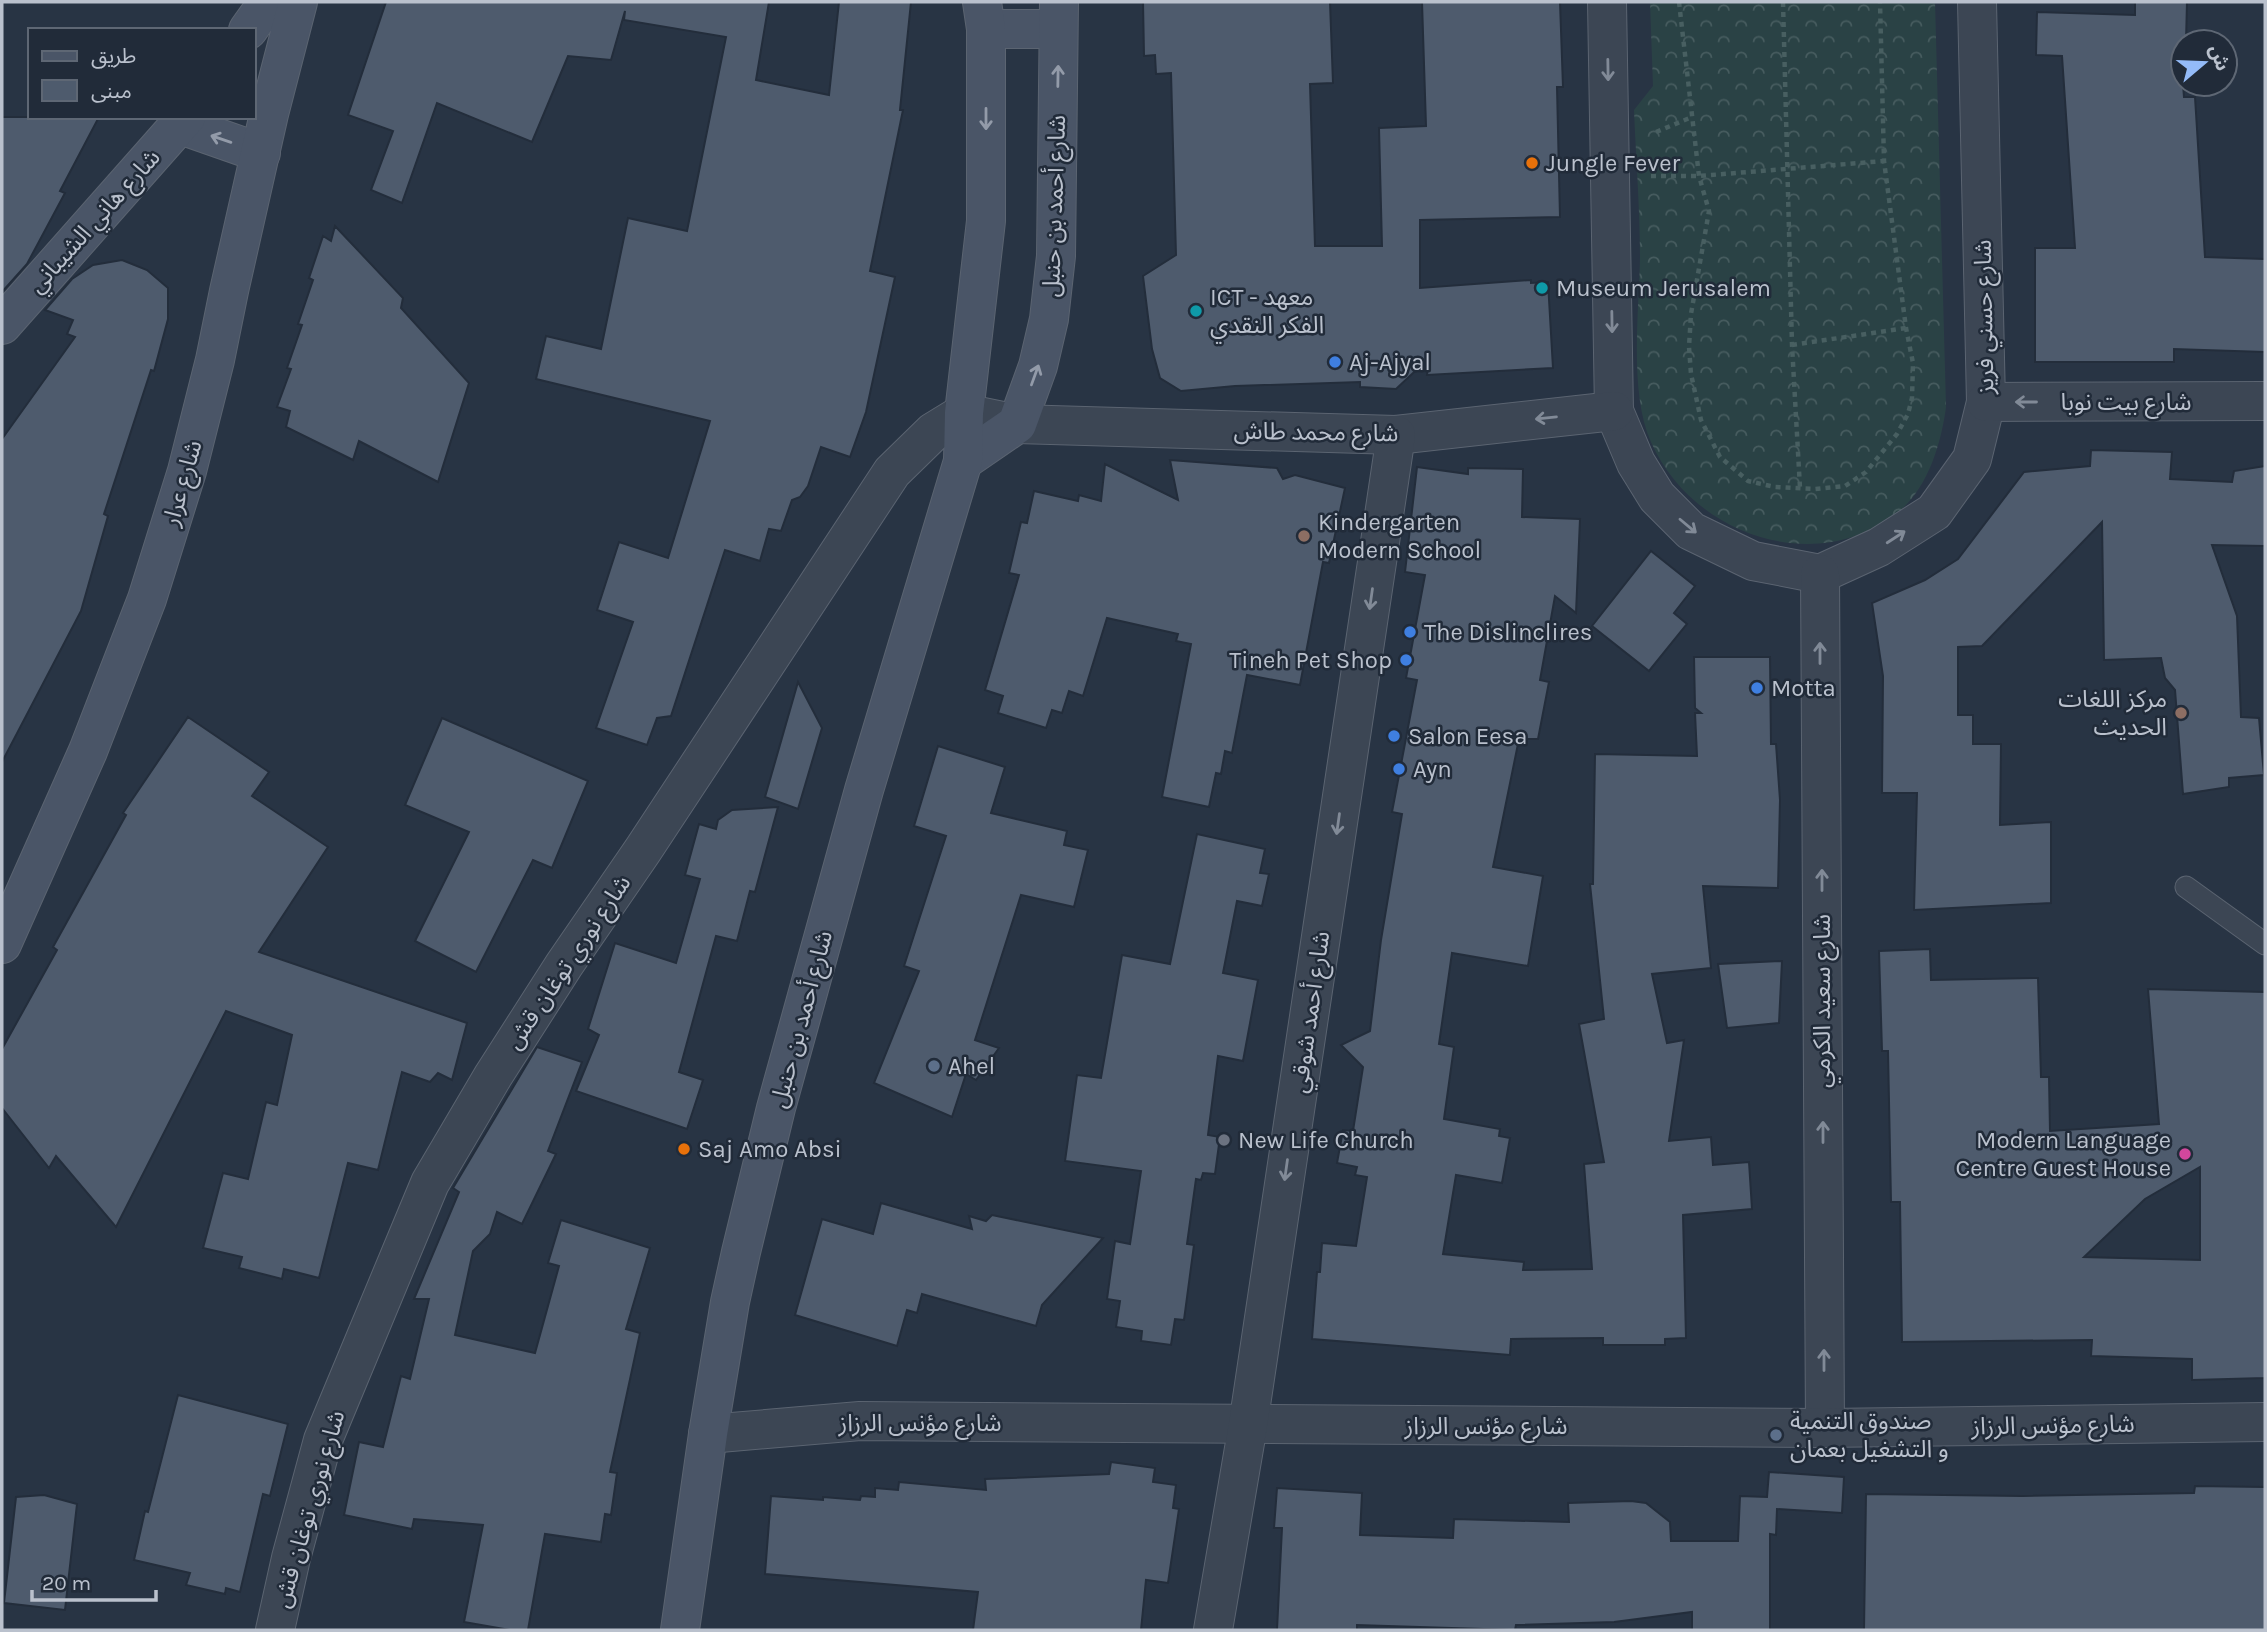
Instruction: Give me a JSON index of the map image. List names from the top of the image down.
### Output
{
  "streets": {
    "street": [
      "شارع أحمد بن حنبل",
      "شارع هاني الشيباني",
      "شارع حسني فريز",
      "شارع بيت نوبا",
      "شارع محمد طاش",
      "شارع عرار",
      "شارع نوري توغان قش",
      "شارع سعيد الكرمي",
      "شارع أحمد شوقي",
      "شارع مؤنس الرزاز"
    ]
  },
  "crossings": [
    ["شارع أحمد بن حنبل", "شارع محمد طاش"],
    ["شارع أحمد بن حنبل", "شارع نوري توغان قش"],
    ["شارع أحمد بن حنبل", "شارع مؤنس الرزاز"],
    ["شارع حسني فريز", "شارع بيت نوبا"],
    ["شارع حسني فريز", "شارع سعيد الكرمي"],
    ["شارع محمد طاش", "شارع أحمد شوقي"],
    ["شارع سعيد الكرمي", "شارع مؤنس الرزاز"],
    ["شارع أحمد شوقي", "شارع مؤنس الرزاز"]
  ],
  "one_way": [
    "شارع حسني فريز",
    "شارع بيت نوبا",
    "شارع محمد طاش",
    "شارع سعيد الكرمي",
    "شارع أحمد شوقي"
  ],
  "places": [
    "Jungle Fever",
    "Museum Jerusalem",
    "ICT - معهد الفكر النقدي",
    "Aj-Ajyal",
    "Kindergarten Modern School",
    "The Dislinclires",
    "Tineh Pet Shop",
    "Motta",
    "مركز اللغات الحديث",
    "Salon Eesa",
    "Ayn",
    "Ahel",
    "New Life Church",
    "Saj Amo Absi",
    "Modern Language Centre Guest House",
    "صندوق التنمية و التشغيل بعمان"
  ],
  "legend": ["طريق", "مبنى"],
  "scale_bar": "20 m",
  "north": "right"
}
